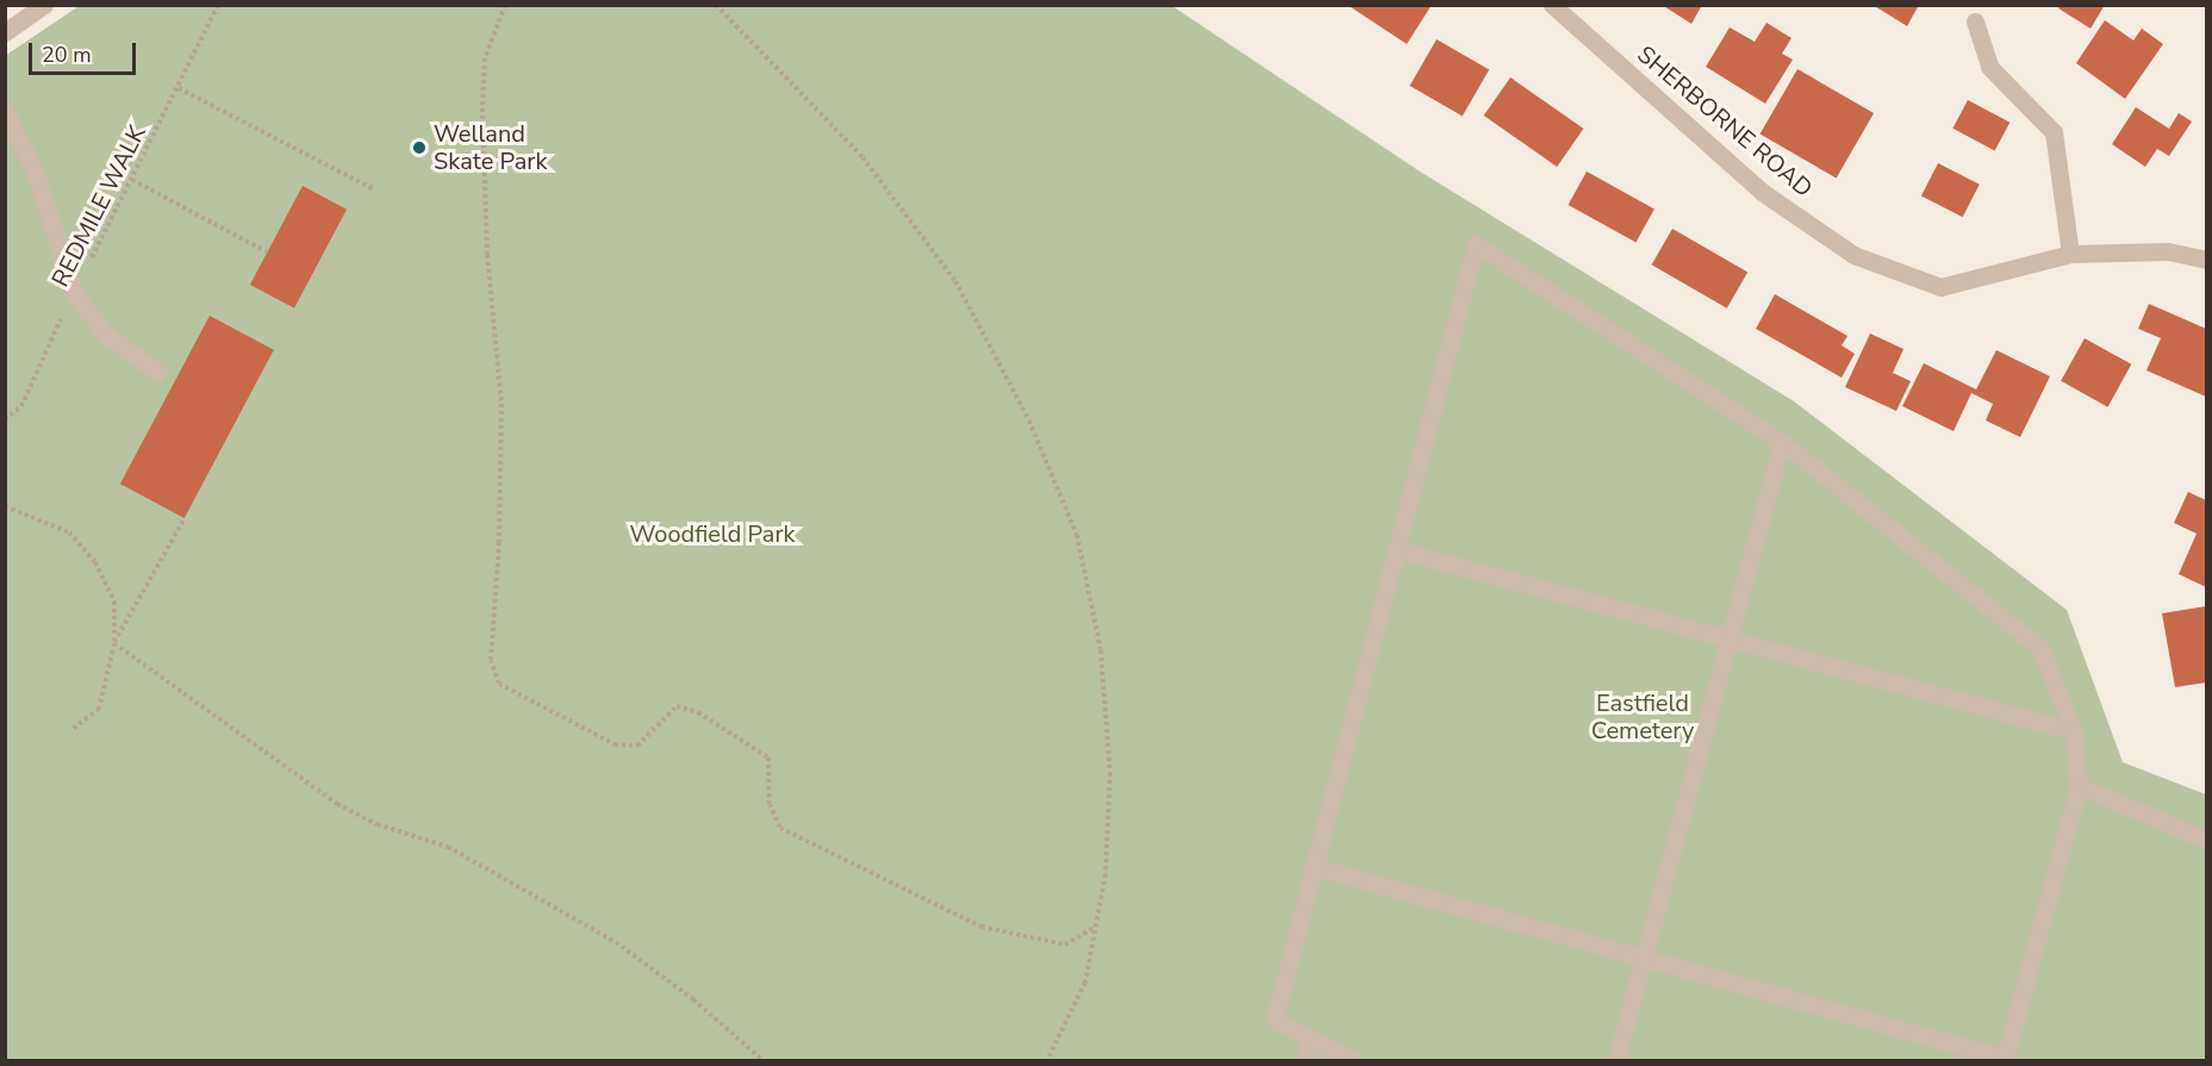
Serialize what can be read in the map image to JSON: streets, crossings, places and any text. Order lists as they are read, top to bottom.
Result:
{
  "streets": {
    "street": ["SHERBORNE ROAD"],
    "path": ["REDMILE WALK"]
  },
  "parks": ["Woodfield Park", "Eastfield Cemetery"],
  "places": ["Welland Skate Park"],
  "scale_bar": "20 m"
}
